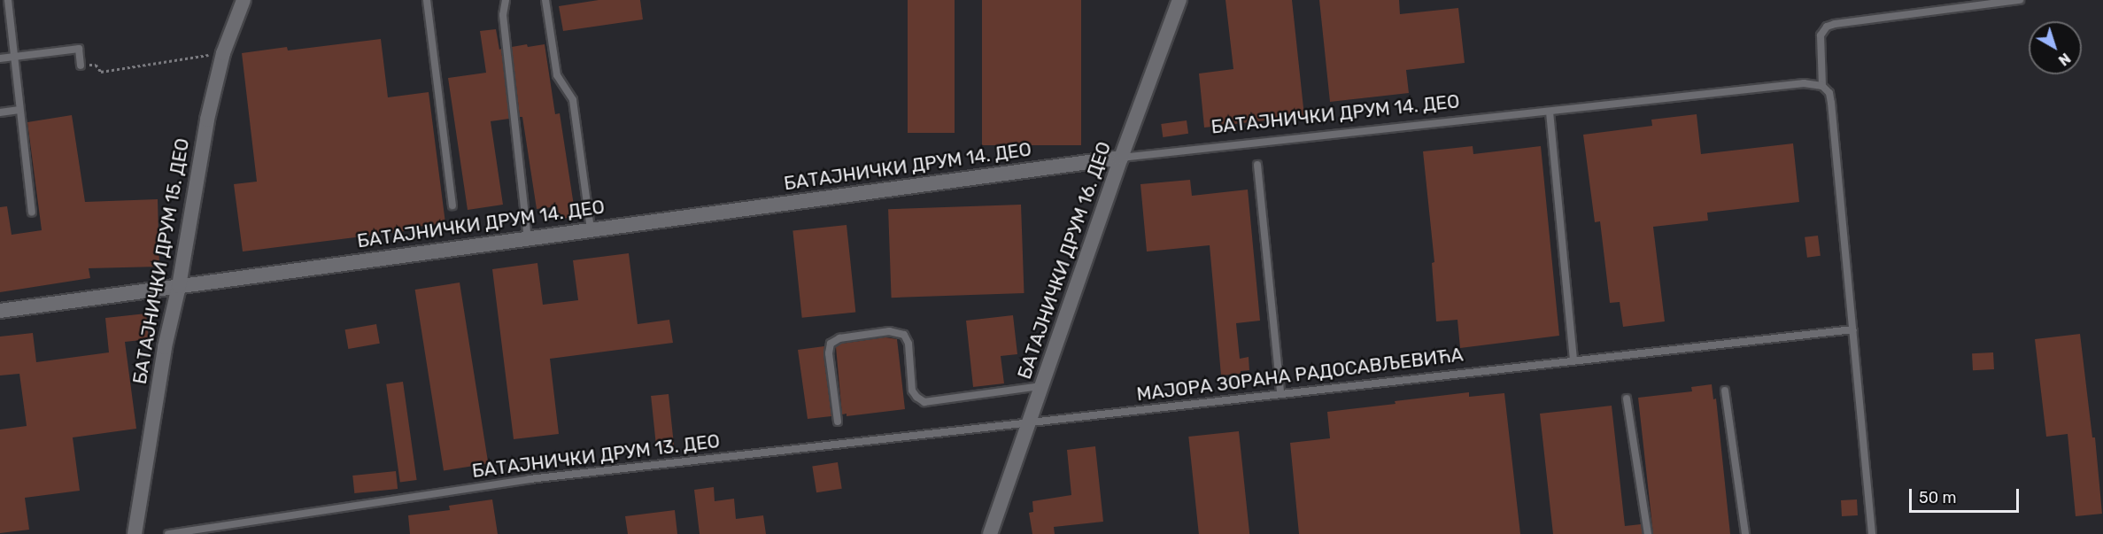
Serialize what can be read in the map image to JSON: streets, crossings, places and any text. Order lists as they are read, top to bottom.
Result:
{
  "streets": {
    "street": ["БАТАЈНИЧКИ ДРУМ 14. ДЕО", "БАТАЈНИЧКИ ДРУМ 16. ДЕО", "БАТАЈНИЧКИ ДРУМ 15. ДЕО"],
    "lane": ["МАЈОРА ЗОРАНА РАДОСАВЉЕВИЋА", "БАТАЈНИЧКИ ДРУМ 13. ДЕО"]
  },
  "crossings": [
    ["БАТАЈНИЧКИ ДРУМ 14. ДЕО", "БАТАЈНИЧКИ ДРУМ 16. ДЕО"],
    ["БАТАЈНИЧКИ ДРУМ 14. ДЕО", "БАТАЈНИЧКИ ДРУМ 15. ДЕО"],
    ["БАТАЈНИЧКИ ДРУМ 16. ДЕО", "МАЈОРА ЗОРАНА РАДОСАВЉЕВИЋА"],
    ["БАТАЈНИЧКИ ДРУМ 16. ДЕО", "БАТАЈНИЧКИ ДРУМ 13. ДЕО"],
    ["МАЈОРА ЗОРАНА РАДОСАВЉЕВИЋА", "БАТАЈНИЧКИ ДРУМ 13. ДЕО"]
  ],
  "scale_bar": "50 m",
  "north": "bottom right"
}
